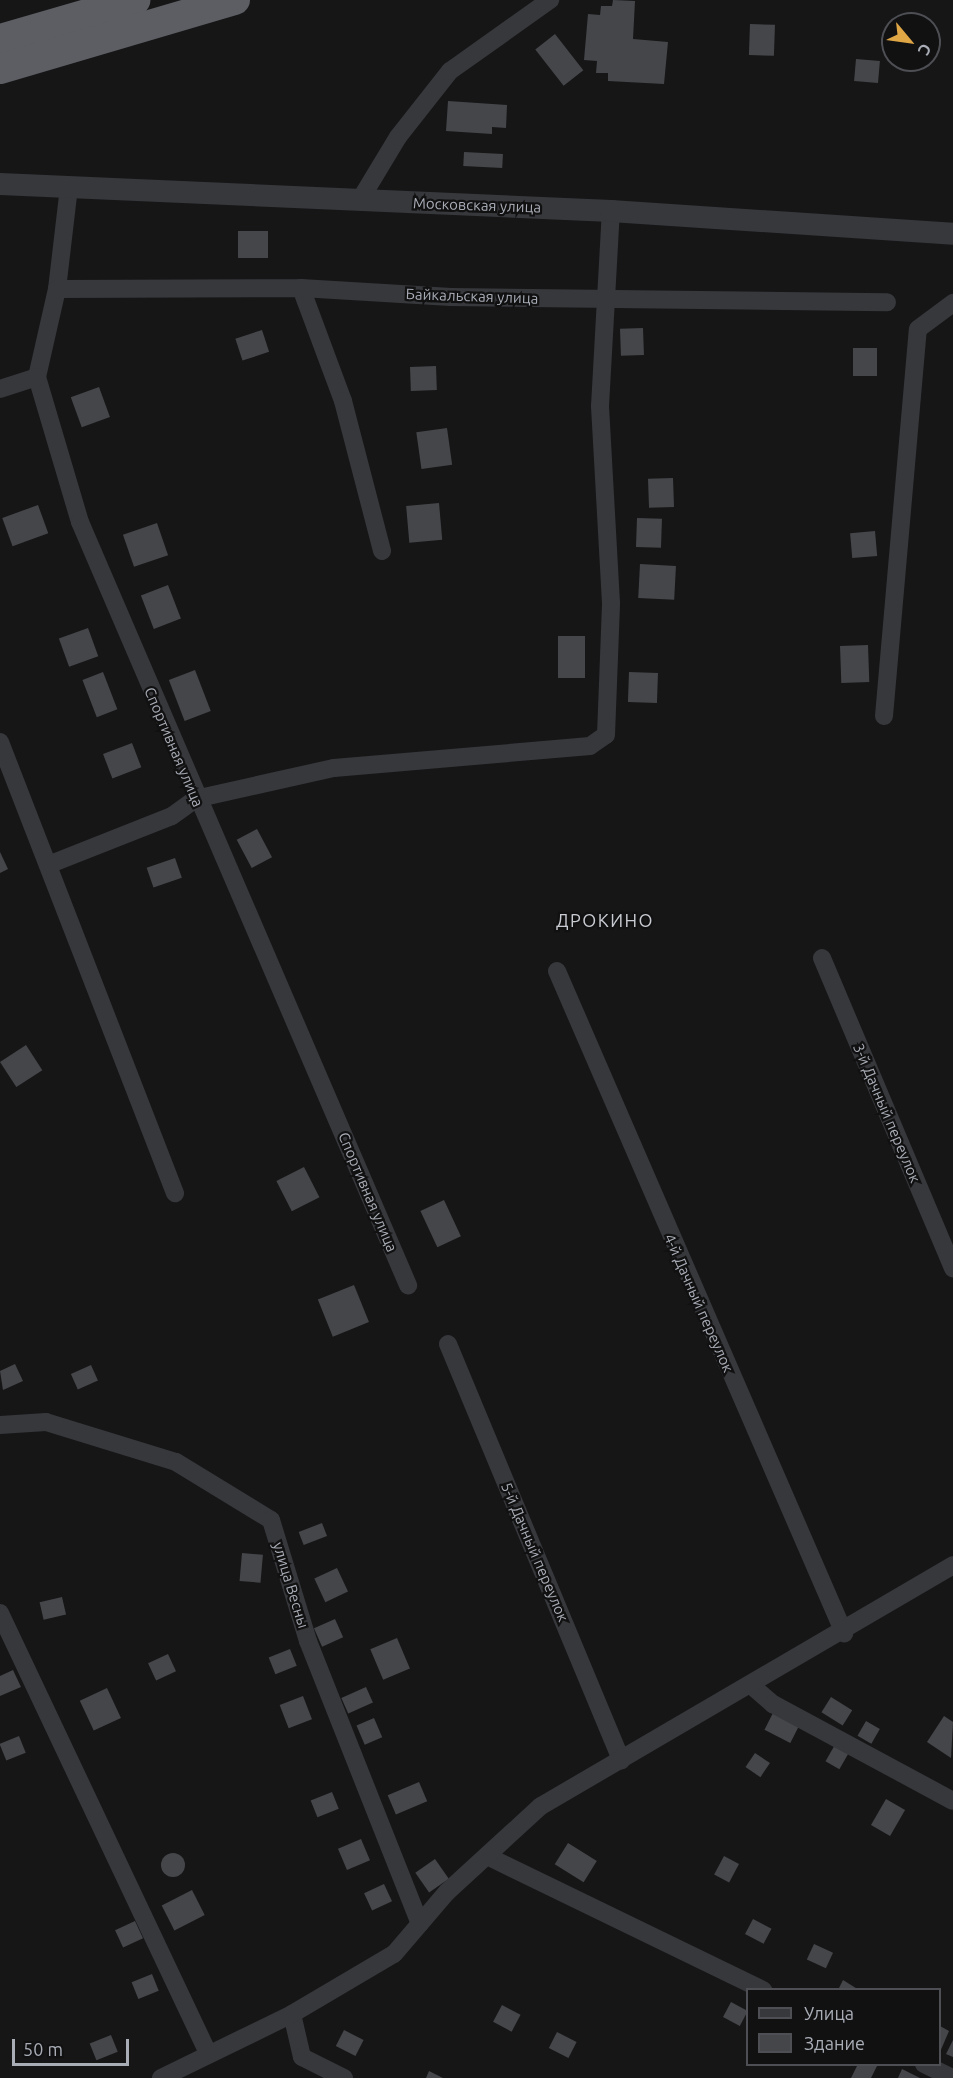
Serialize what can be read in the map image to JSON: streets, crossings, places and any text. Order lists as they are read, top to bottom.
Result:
{
  "streets": {
    "street": [
      "Московская улица",
      "Байкальская улица",
      "Спортивная улица",
      "3-й Дачный переулок",
      "4-й Дачный переулок",
      "5-й Дачный переулок",
      "улица Весны"
    ]
  },
  "crossings": [
    ["Московская улица", "Спортивная улица"],
    ["Байкальская улица", "Спортивная улица"]
  ],
  "districts": ["ДРОКИНО"],
  "legend": ["Улица", "Здание"],
  "scale_bar": "50 m",
  "north": "bottom right"
}
